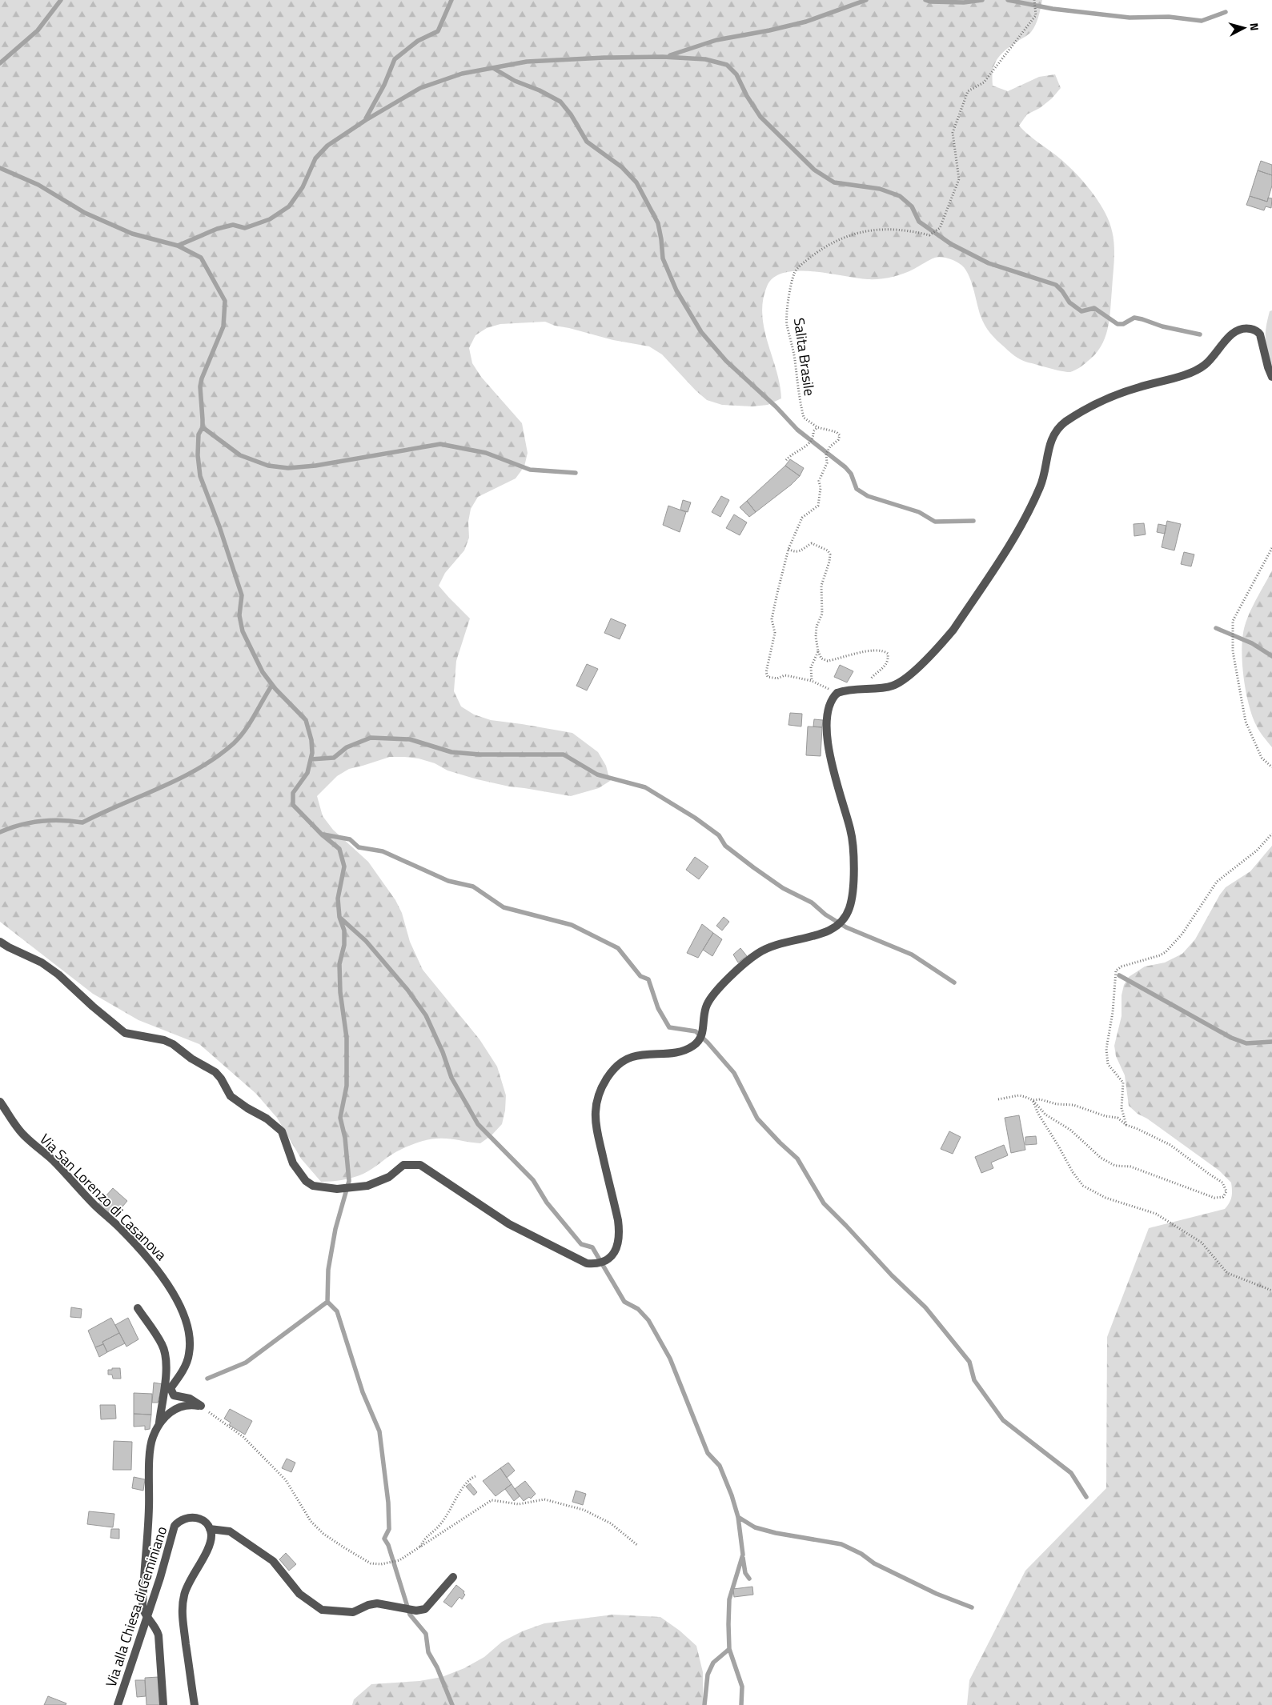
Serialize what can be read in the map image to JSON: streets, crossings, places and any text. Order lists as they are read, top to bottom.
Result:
{
  "streets": {
    "street": ["Via San Lorenzo di Casanova", "Via alla Chiesa di Geminiano"],
    "path": ["Salita Brasile"]
  },
  "north": "right"
}
